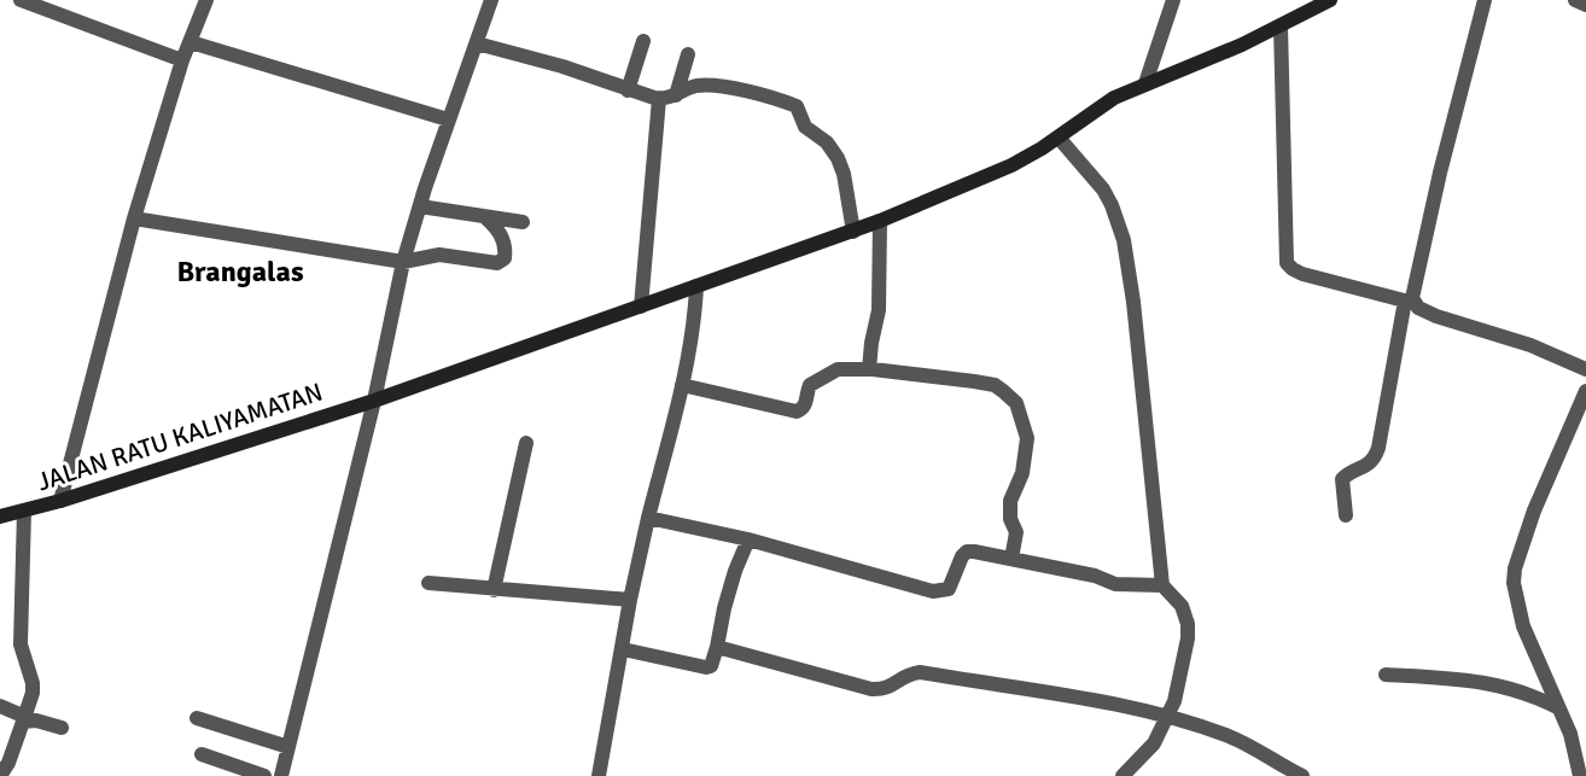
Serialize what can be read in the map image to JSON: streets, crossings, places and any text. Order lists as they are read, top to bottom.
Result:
{
  "streets": {
    "main road": ["JALAN RATU KALIYAMATAN"]
  },
  "districts": ["Brangalas"]
}
